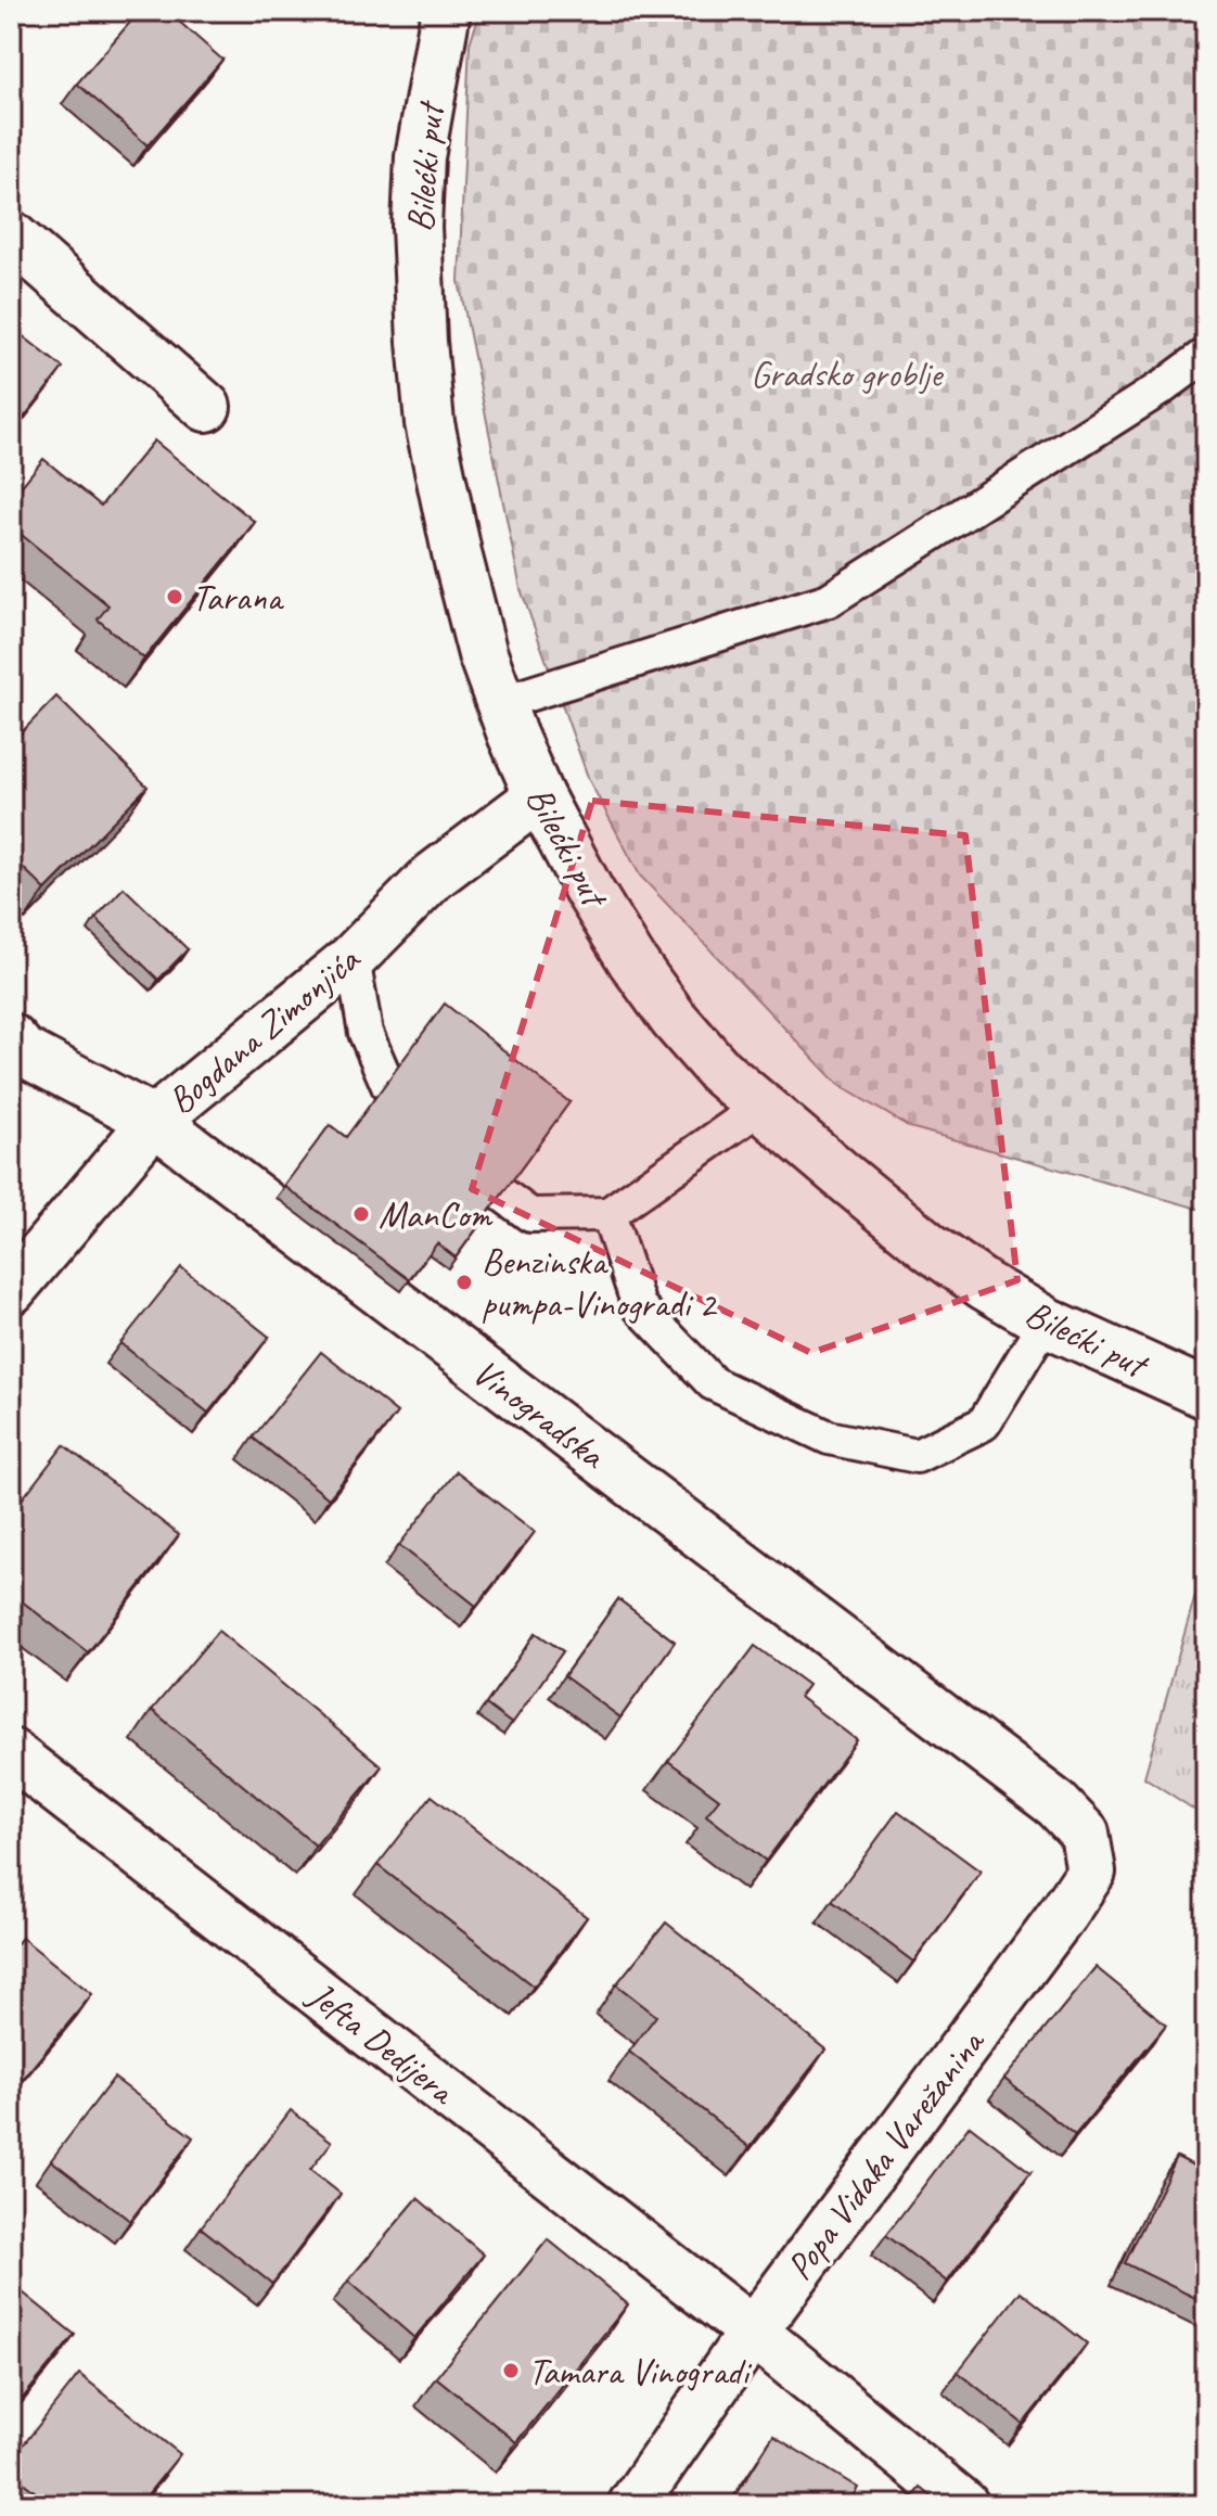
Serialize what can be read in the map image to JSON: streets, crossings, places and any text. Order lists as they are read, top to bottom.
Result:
{
  "streets": {
    "street": [
      "Bilećki put",
      "Bogdana Zimonjića",
      "Vinogradska",
      "Jefta Dedijera",
      "Popa Vidaka Varežanina"
    ]
  },
  "crossings": [
    ["Bilećki put", "Bogdana Zimonjića"],
    ["Bogdana Zimonjića", "Vinogradska"],
    ["Vinogradska", "Popa Vidaka Varežanina"],
    ["Jefta Dedijera", "Popa Vidaka Varežanina"]
  ],
  "parks": ["Gradsko groblje"],
  "places": [
    "Tarana",
    "ManCom",
    "Benzinska pumpa-Vinogradi 2",
    "Tamara Vinogradi"
  ]
}
